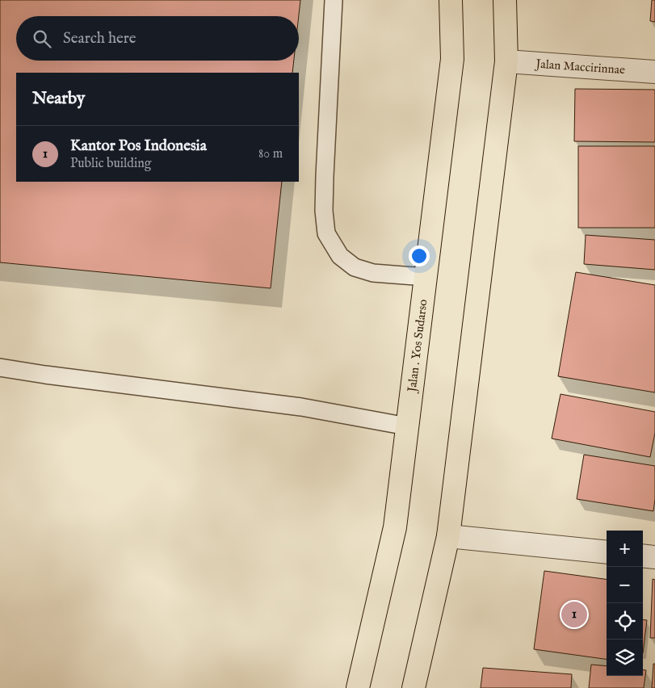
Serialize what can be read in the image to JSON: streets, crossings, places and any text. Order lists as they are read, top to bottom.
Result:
{
  "streets": {
    "highway": ["Jalan . Yos Sudarso"],
    "street": ["Jalan Maccirinnae"]
  },
  "page": {
    "search": "Search here",
    "heading": "Nearby",
    "list": [
      {
        "mark": "1",
        "name": "Kantor Pos Indonesia",
        "note": "Public building",
        "value": "80 m"
      }
    ],
    "map_buttons": ["+", "−"],
    "pins": "1"
  }
}
